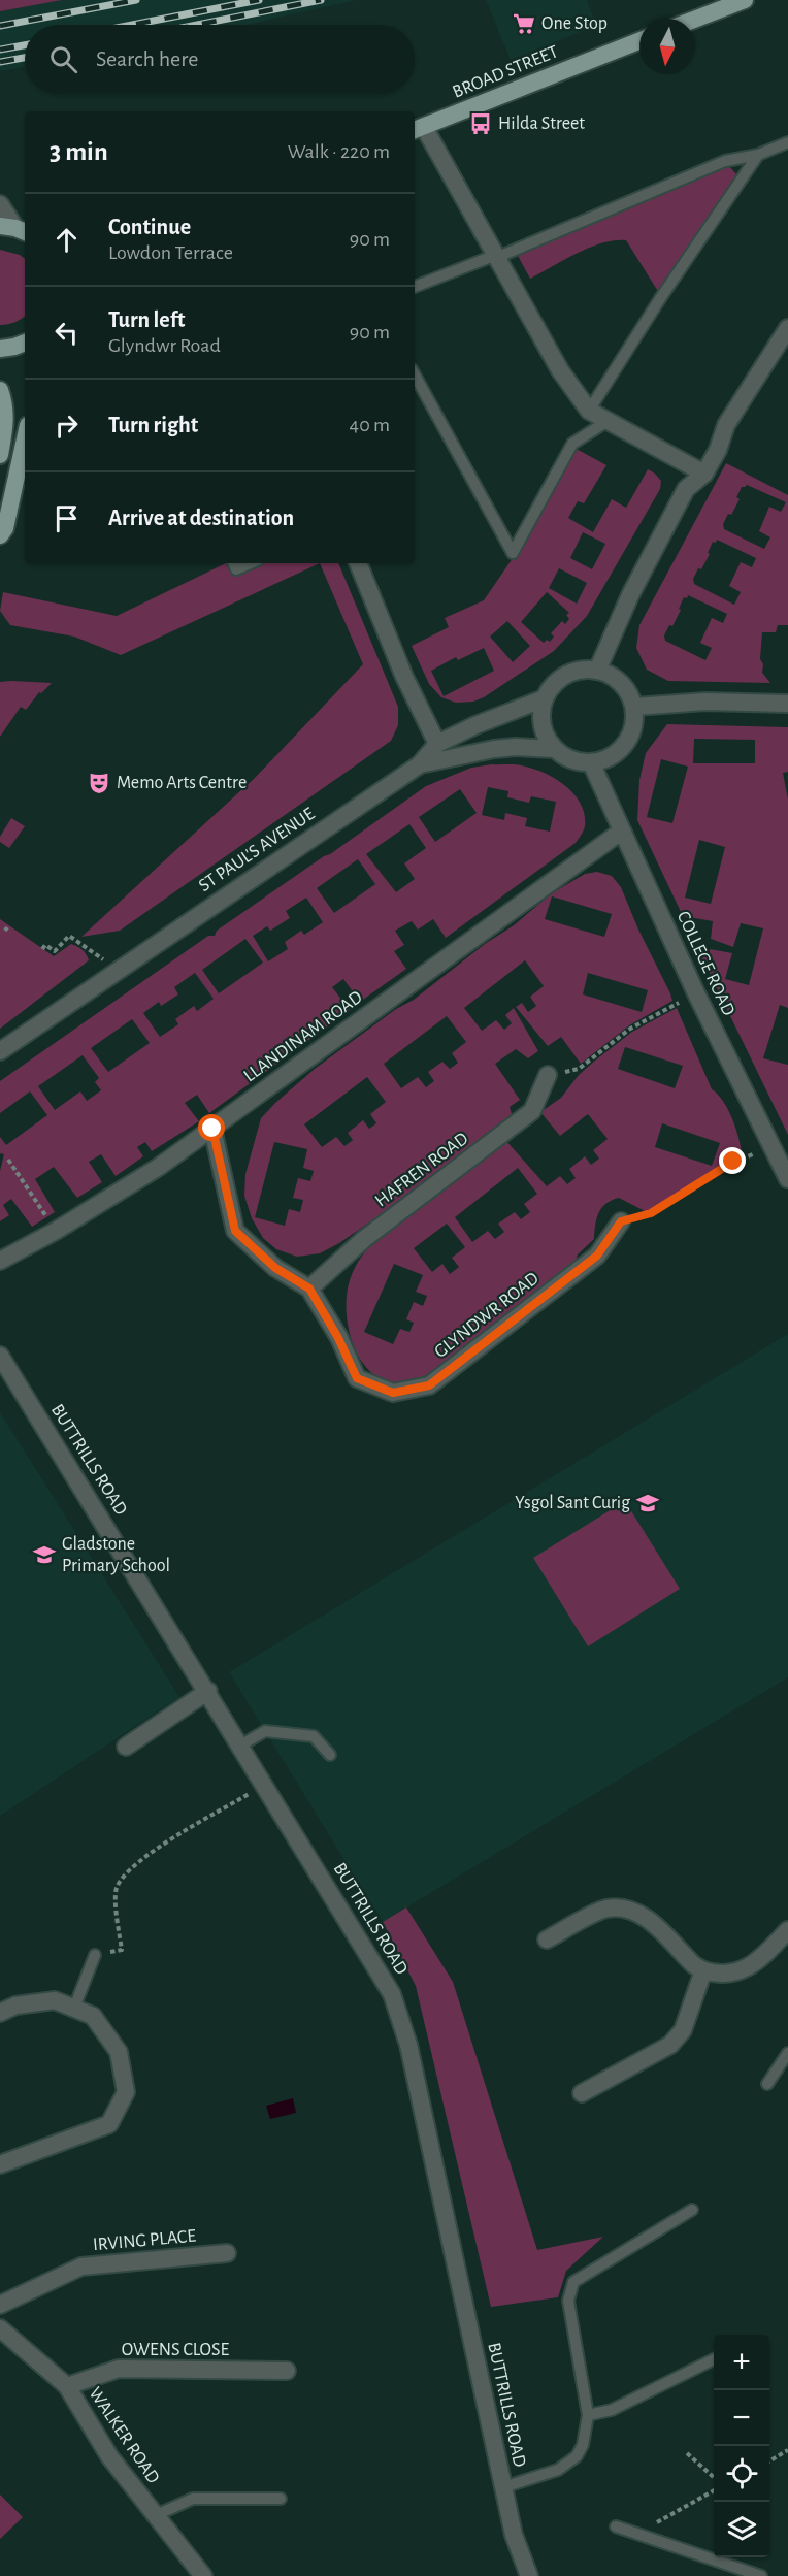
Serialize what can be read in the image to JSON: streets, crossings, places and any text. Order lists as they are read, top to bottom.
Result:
{
  "streets": {
    "main road": ["BROAD STREET"],
    "street": [
      "ST PAUL'S AVENUE",
      "COLLEGE ROAD",
      "LLANDINAM ROAD",
      "HAFREN ROAD",
      "GLYNDWR ROAD",
      "BUTTRILLS ROAD",
      "IRVING PLACE",
      "OWENS CLOSE",
      "WALKER ROAD"
    ]
  },
  "crossings": [
    ["ST PAUL'S AVENUE", "COLLEGE ROAD"],
    ["COLLEGE ROAD", "LLANDINAM ROAD"],
    ["HAFREN ROAD", "GLYNDWR ROAD"],
    ["OWENS CLOSE", "WALKER ROAD"]
  ],
  "places": {
    "supermarket": ["One Stop"],
    "bus stop": ["Hilda Street"],
    "theatre": ["Memo Arts Centre"],
    "school or university": ["Ysgol Sant Curig", "Gladstone Primary School"]
  },
  "north": "bottom",
  "page": {
    "search": "Search here",
    "heading": ["3 min", "Walk · 220 m"],
    "list": [
      ["Continue", "Lowdon Terrace", "90 m"],
      ["Turn left", "Glyndwr Road", "90 m"],
      ["Turn right", "40 m"],
      "Arrive at destination"
    ],
    "map_buttons": ["+", "−"]
  }
}
